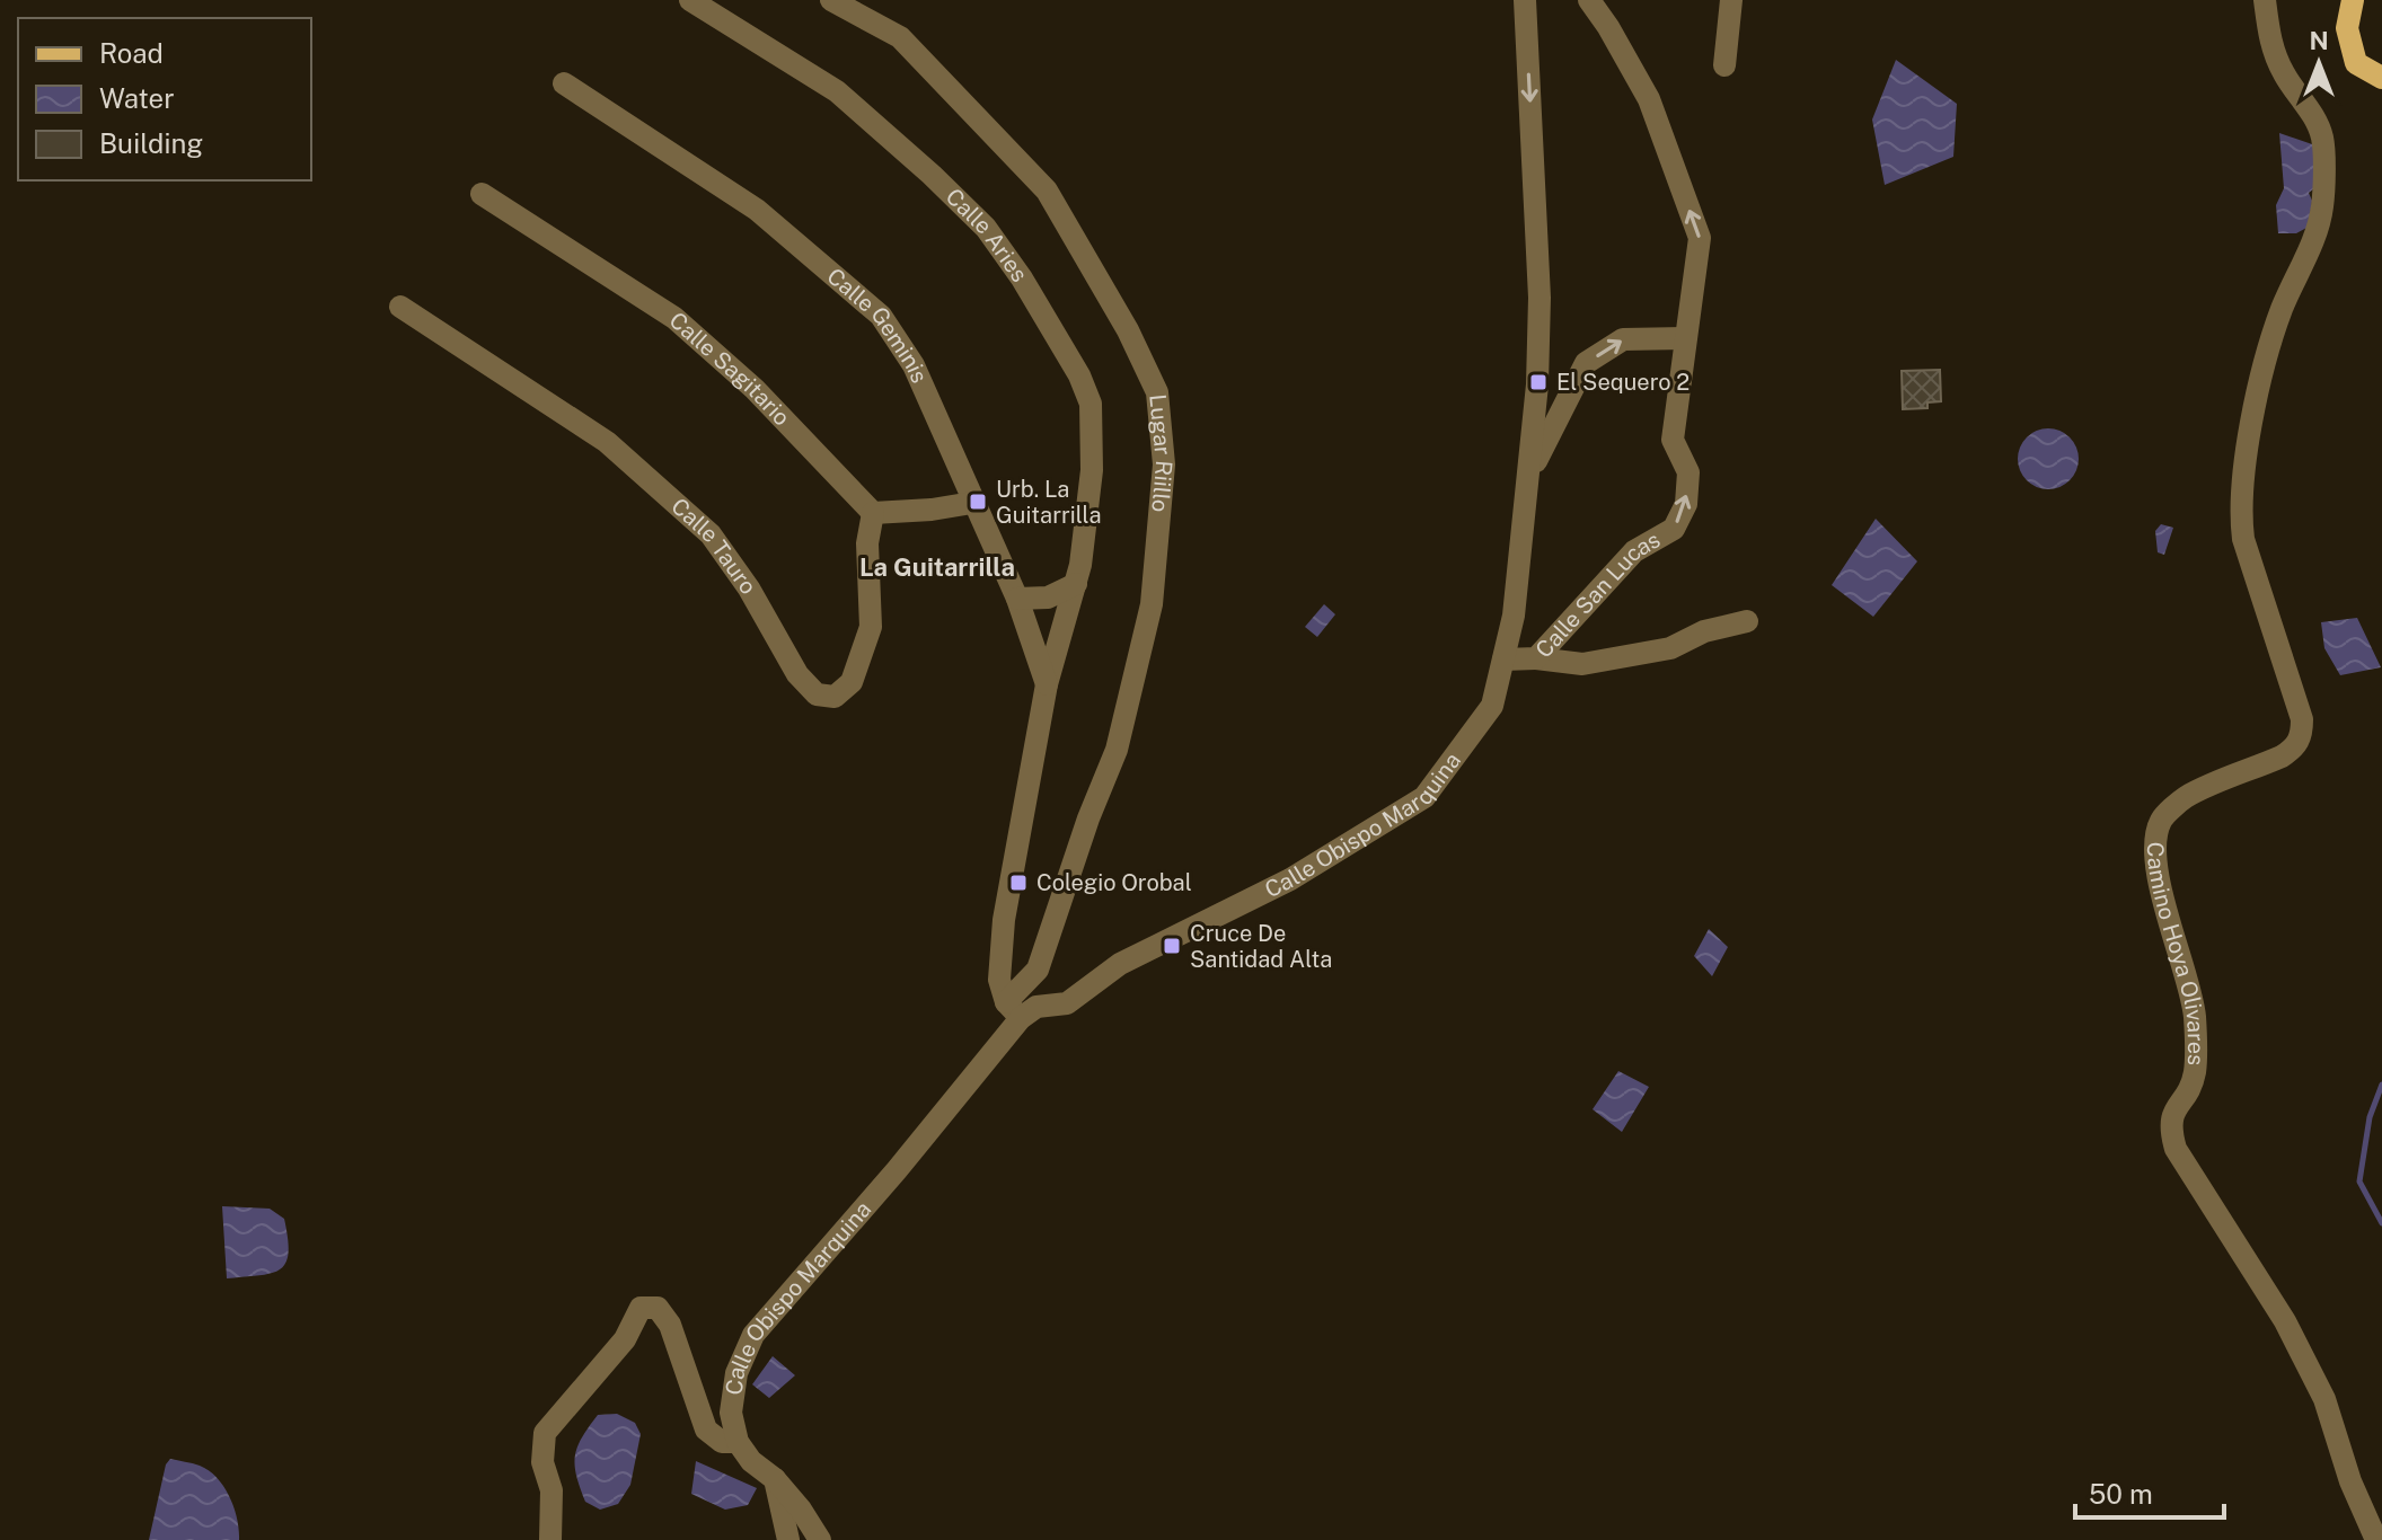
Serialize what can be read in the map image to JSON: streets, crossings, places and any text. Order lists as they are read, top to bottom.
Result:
{
  "streets": {
    "street": [
      "Calle Aries",
      "Calle Geminis",
      "Calle Sagitario",
      "Lugar Riillo",
      "Calle Tauro",
      "Calle San Lucas",
      "Calle Obispo Marquina",
      "Camino Hoya Olivares"
    ]
  },
  "crossings": [
    ["Calle Aries", "Calle Geminis"],
    ["Calle Aries", "Lugar Riillo"],
    ["Calle Aries", "Calle Obispo Marquina"],
    ["Calle Sagitario", "Calle Tauro"],
    ["Lugar Riillo", "Calle Obispo Marquina"],
    ["Calle San Lucas", "Calle Obispo Marquina"]
  ],
  "one_way": ["Calle San Lucas"],
  "districts": ["La Guitarrilla"],
  "places": {
    "transit": [
      "El Sequero 2",
      "Urb. La Guitarrilla",
      "Colegio Orobal",
      "Cruce De Santidad Alta"
    ]
  },
  "legend": ["Road", "Water", "Building"],
  "scale_bar": "50 m",
  "north": "top"
}
